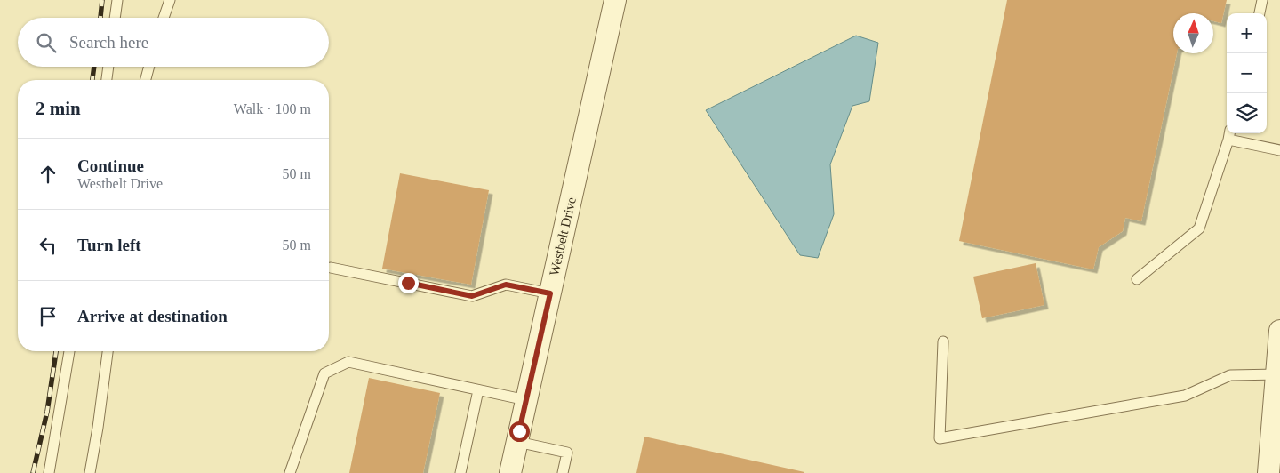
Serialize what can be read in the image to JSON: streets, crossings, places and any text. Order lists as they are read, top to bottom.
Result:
{
  "streets": {
    "street": ["Westbelt Drive"]
  },
  "north": "top",
  "page": {
    "map_buttons": ["+", "−"],
    "search": "Search here",
    "heading": ["2 min", "Walk · 100 m"],
    "list": [
      ["Continue", "Westbelt Drive", "50 m"],
      ["Turn left", "50 m"],
      "Arrive at destination"
    ]
  }
}
